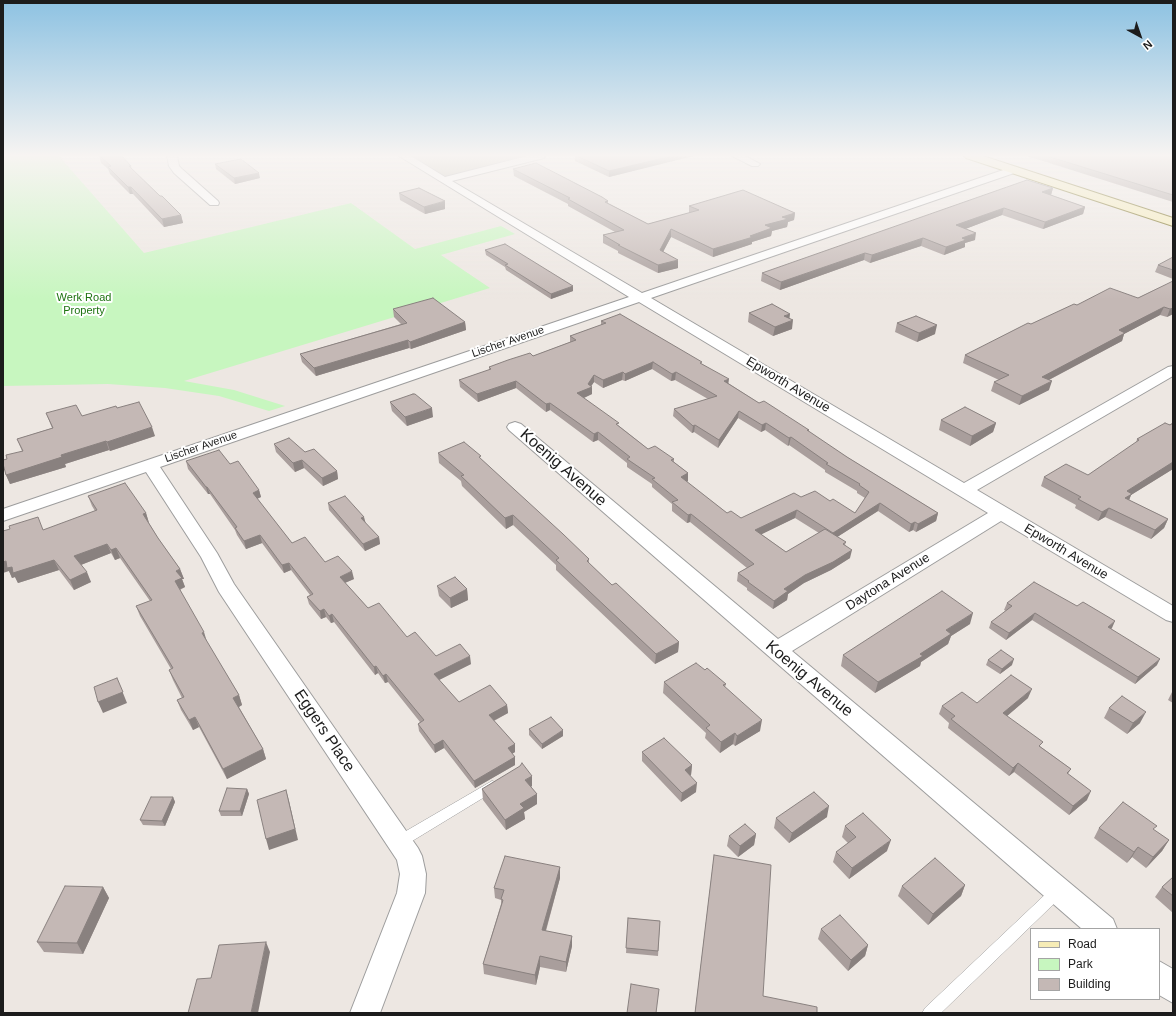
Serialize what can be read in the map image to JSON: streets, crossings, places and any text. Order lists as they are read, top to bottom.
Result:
{
  "streets": {
    "street": [
      "Lischer Avenue",
      "Epworth Avenue",
      "Koenig Avenue",
      "Daytona Avenue",
      "Eggers Place"
    ]
  },
  "crossings": [
    ["Lischer Avenue", "Epworth Avenue"],
    ["Lischer Avenue", "Eggers Place"],
    ["Epworth Avenue", "Daytona Avenue"],
    ["Koenig Avenue", "Daytona Avenue"]
  ],
  "parks": ["Werk Road Property"],
  "legend": ["Road", "Park", "Building"],
  "north": "bottom right"
}
